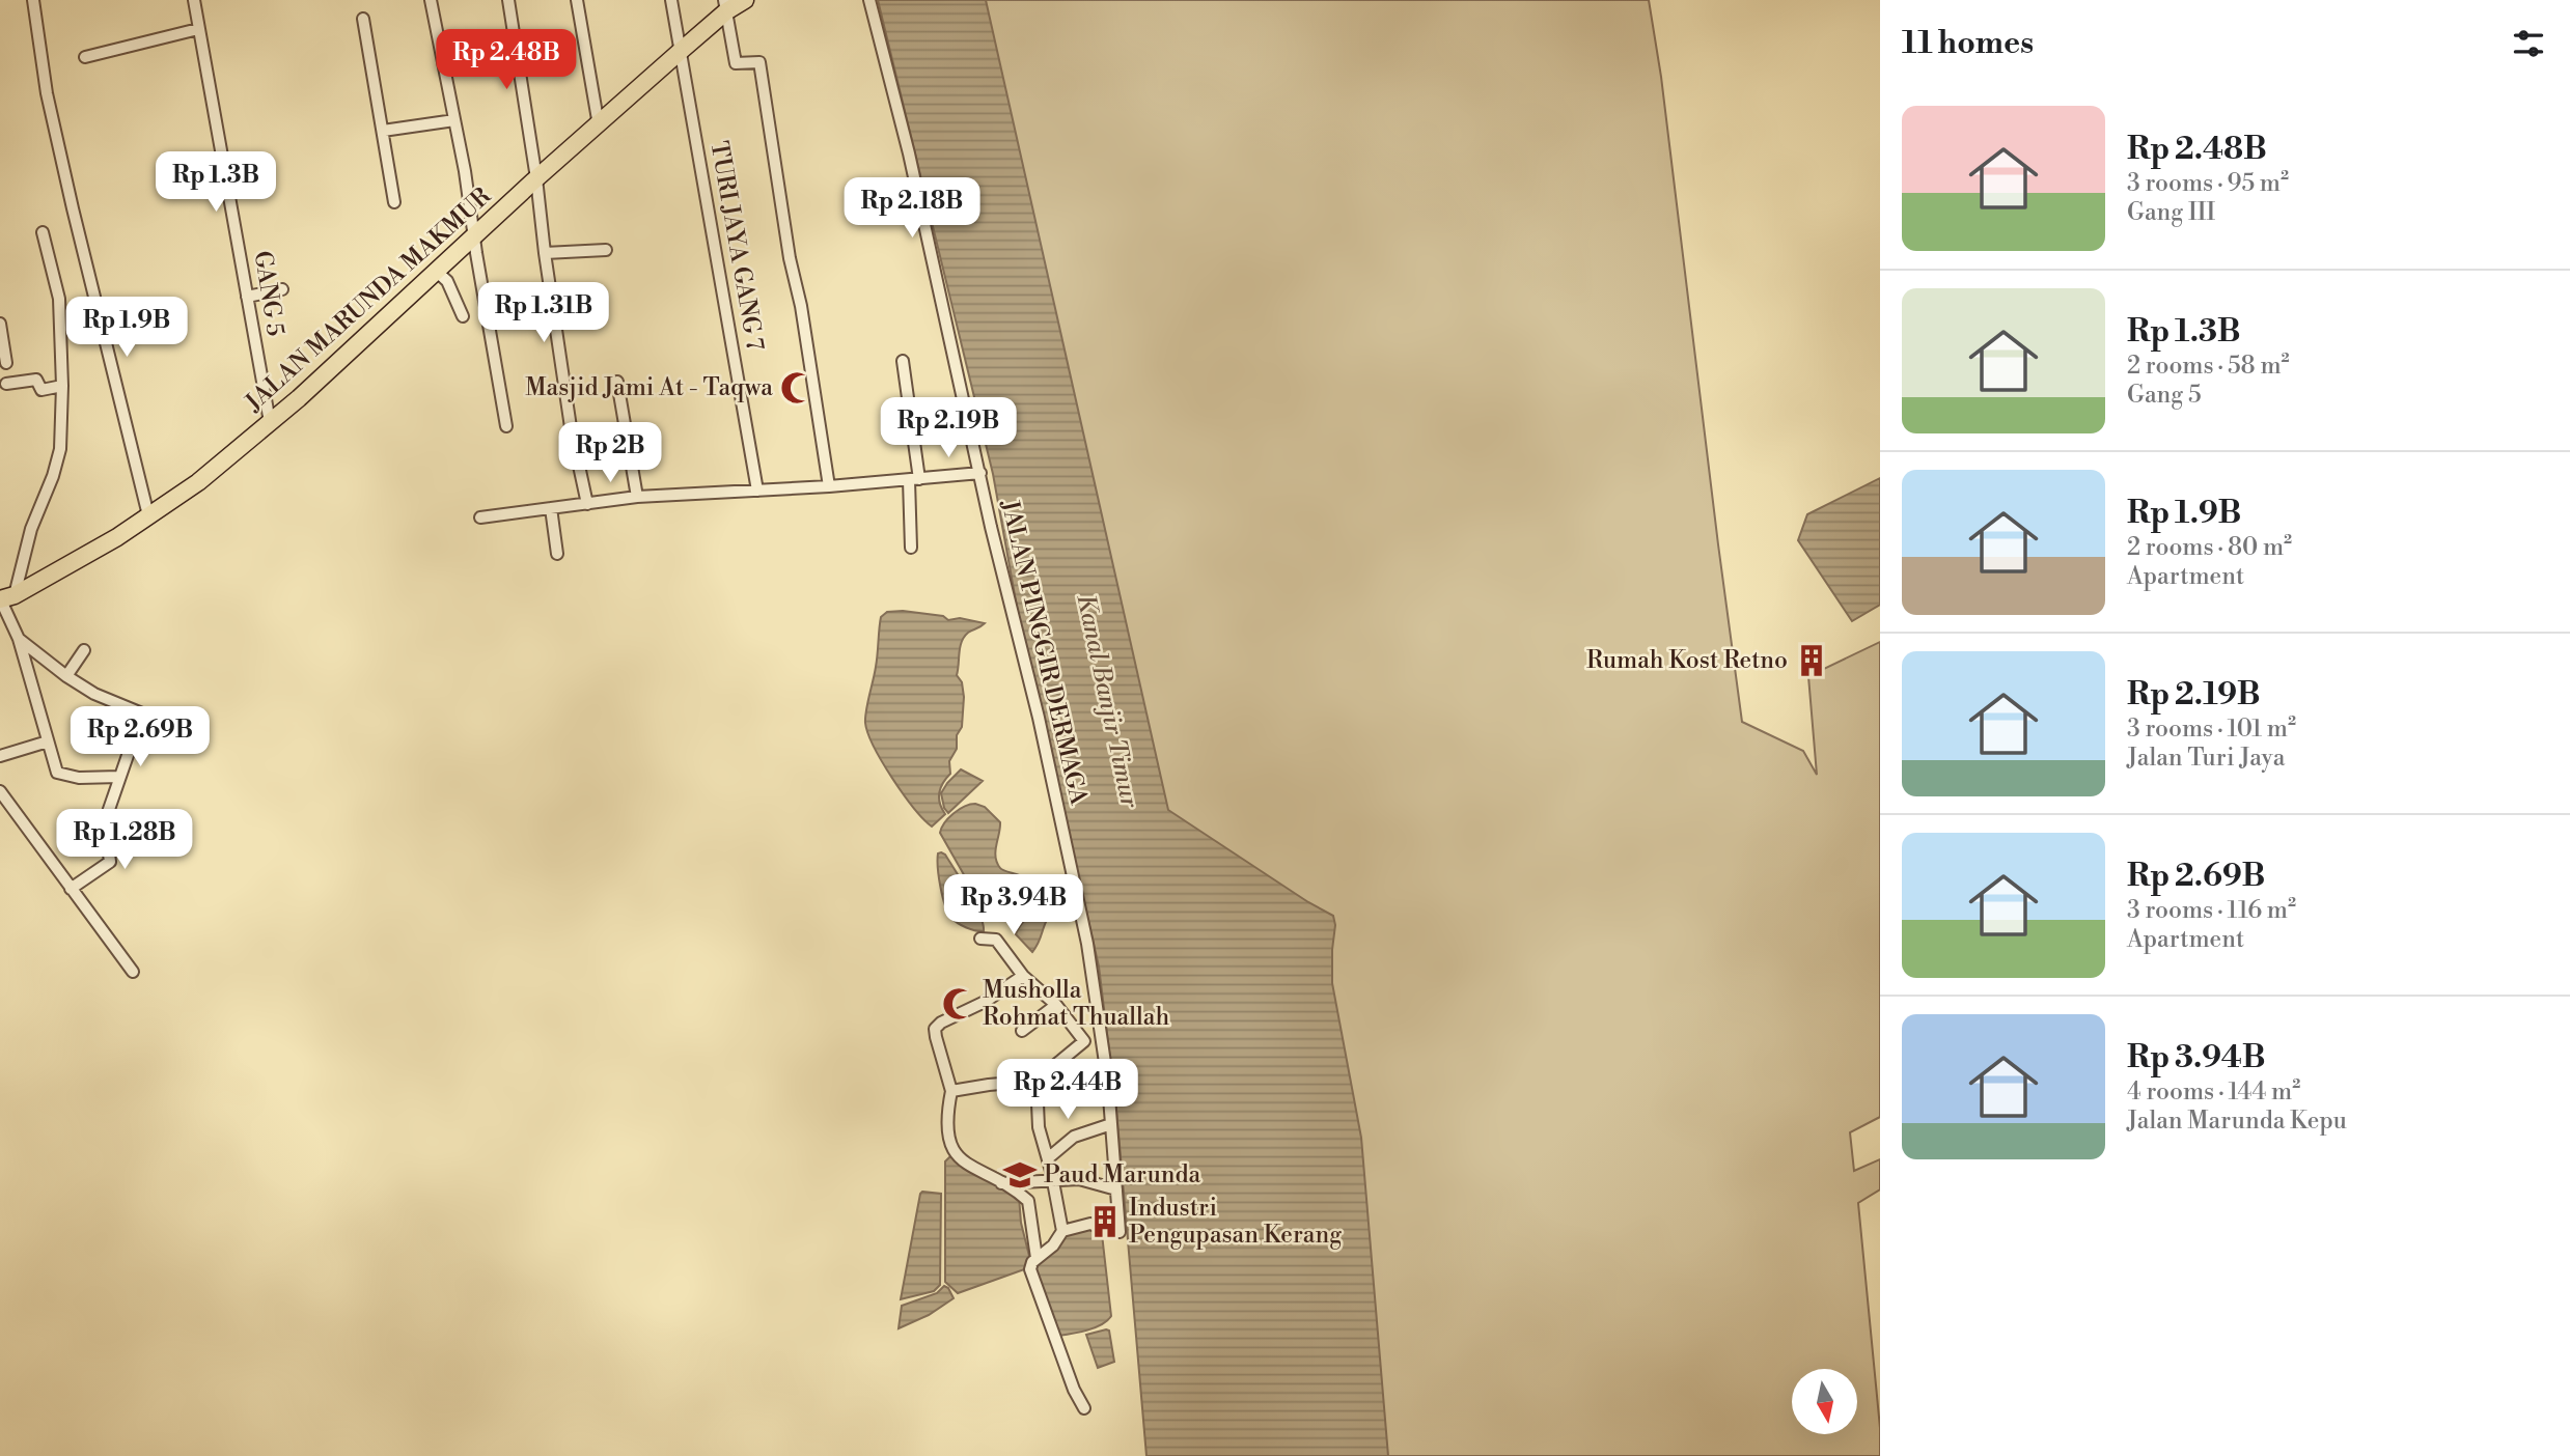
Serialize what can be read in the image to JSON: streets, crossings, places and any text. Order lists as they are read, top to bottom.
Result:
{
  "streets": {
    "main road": ["JALAN MARUNDA MAKMUR"],
    "street": ["TURI JAYA GANG 7", "GANG 5", "JALAN PINGGIR DERMAGA"]
  },
  "crossings": [
    ["TURI JAYA GANG 7", "JALAN MARUNDA MAKMUR"],
    ["GANG 5", "JALAN MARUNDA MAKMUR"]
  ],
  "water": ["Kanal Banjir Timur"],
  "places": {
    "mosque": ["Masjid Jami At - Taqwa", "Musholla Rohmat Thuallah"],
    "building": ["Rumah Kost Retno", "Industri Pengupasan Kerang"],
    "school or university": ["Paud Marunda"]
  },
  "north": "bottom",
  "page": {
    "heading": "11 homes",
    "price": [
      "Rp 2.48B",
      "Rp 1.3B",
      "Rp 2.18B",
      "Rp 1.31B",
      "Rp 1.9B",
      "Rp 2.19B",
      "Rp 2B",
      "Rp 2.69B",
      "Rp 1.28B",
      "Rp 3.94B",
      "Rp 2.44B"
    ],
    "list": [
      {
        "name": "Rp 2.48B",
        "note": "3 rooms · 95 m² · Gang III"
      },
      {
        "name": "Rp 1.3B",
        "note": "2 rooms · 58 m² · Gang 5"
      },
      {
        "name": "Rp 1.9B",
        "note": "2 rooms · 80 m² · Apartment"
      },
      {
        "name": "Rp 2.19B",
        "note": "3 rooms · 101 m² · Jalan Turi Jaya"
      },
      {
        "name": "Rp 2.69B",
        "note": "3 rooms · 116 m² · Apartment"
      },
      {
        "name": "Rp 3.94B",
        "note": "4 rooms · 144 m² · Jalan Marunda Kepu"
      }
    ]
  }
}
